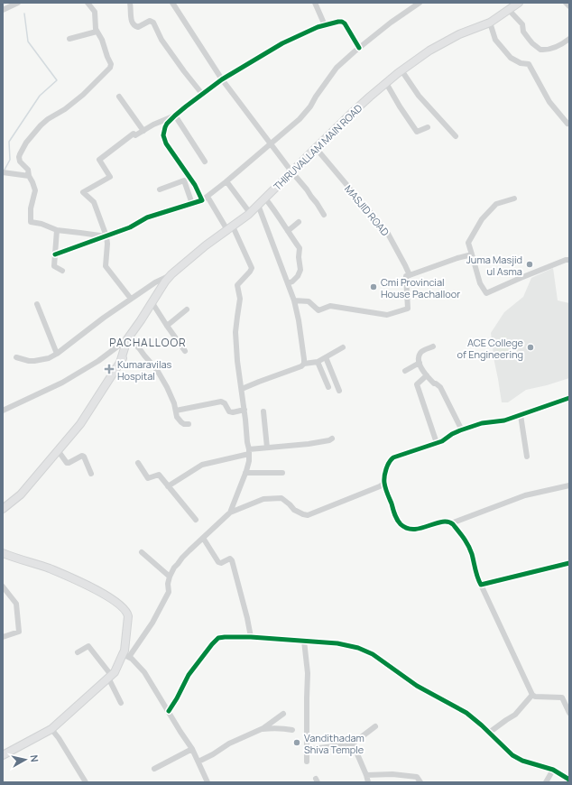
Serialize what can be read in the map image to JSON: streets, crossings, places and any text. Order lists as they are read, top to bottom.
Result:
{
  "streets": {
    "main road": ["THIRUVALLAM MAIN ROAD"],
    "street": ["MASJID ROAD"]
  },
  "crossings": [
    ["THIRUVALLAM MAIN ROAD", "MASJID ROAD"]
  ],
  "districts": ["PACHALLOOR"],
  "places": {
    "other": [
      "Juma Masjid ul Asma",
      "Cmi Provincial House Pachalloor",
      "ACE College of Engineering",
      "Vandithadam Shiva Temple"
    ],
    "health": ["Kumaravilas Hospital"]
  },
  "north": "right"
}
